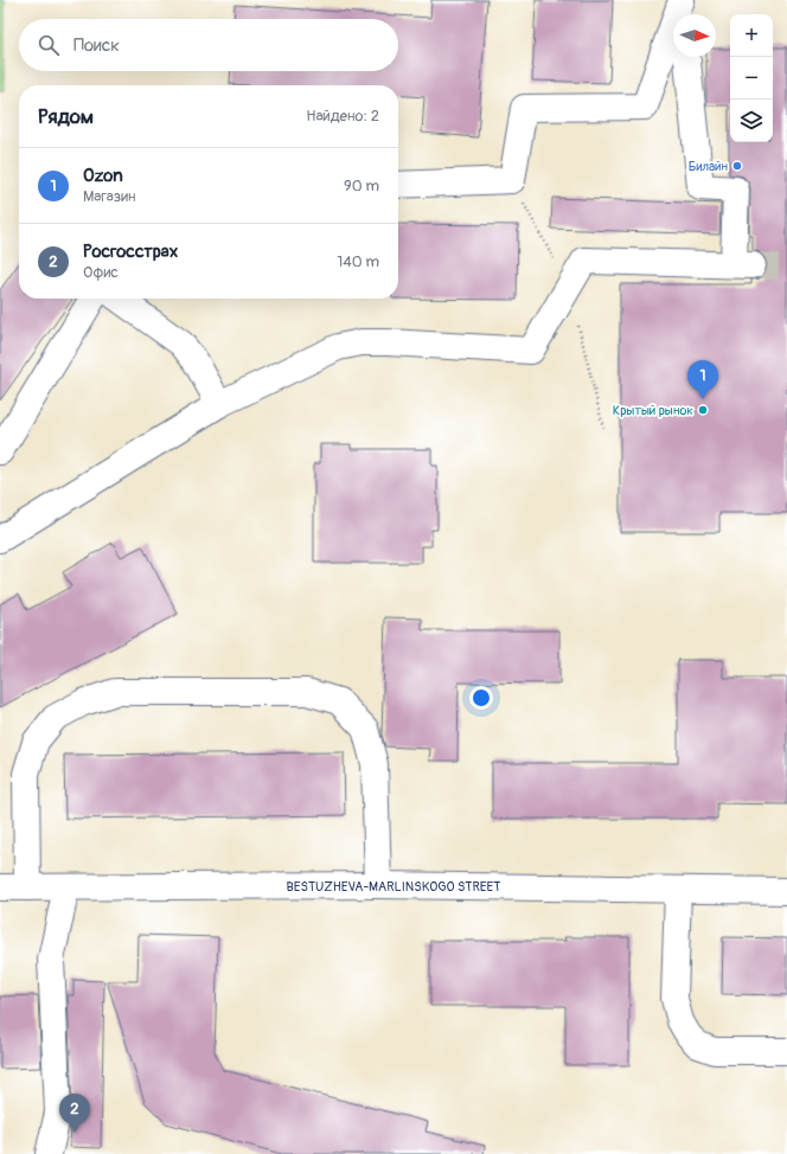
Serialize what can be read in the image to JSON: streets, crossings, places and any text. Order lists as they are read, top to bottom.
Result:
{
  "streets": {
    "street": ["BESTUZHEVA-MARLINSKOGO STREET"]
  },
  "places": ["Билайн", "Крытый рынок"],
  "north": "right",
  "page": {
    "map_buttons": ["+", "−"],
    "search": "Поиск",
    "heading": ["Рядом", "Найдено: 2"],
    "list": [
      {
        "mark": "1",
        "name": "Ozon",
        "note": "Магазин",
        "value": "90 m"
      },
      {
        "mark": "2",
        "name": "Росгосстрах",
        "note": "Офис",
        "value": "140 m"
      }
    ],
    "pins": ["1", "2"]
  }
}
